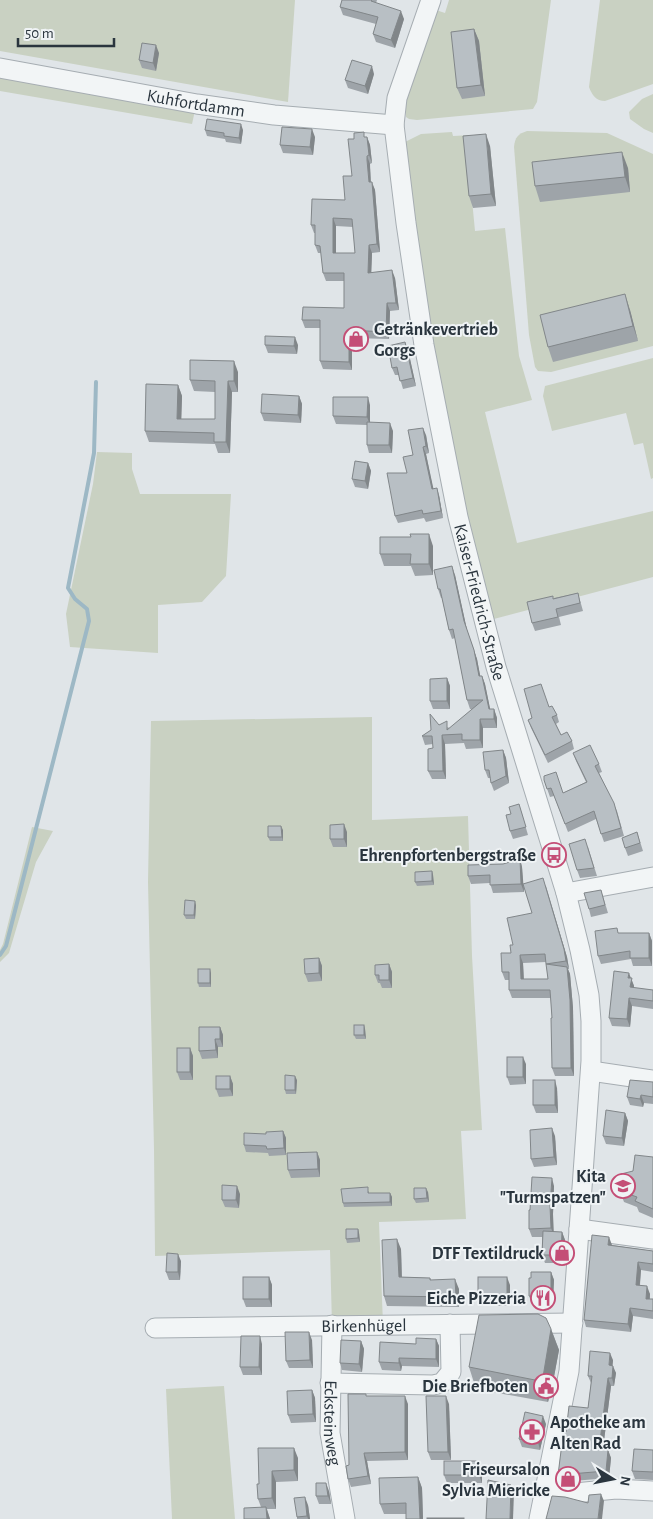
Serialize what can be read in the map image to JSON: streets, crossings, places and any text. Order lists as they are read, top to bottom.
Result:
{
  "streets": {
    "street": [
      "Kuhfortdamm",
      "Kaiser-Friedrich-Straße",
      "Birkenhügel",
      "Ecksteinweg"
    ]
  },
  "crossings": [
    ["Kuhfortdamm", "Kaiser-Friedrich-Straße"],
    ["Kaiser-Friedrich-Straße", "Birkenhügel"],
    ["Birkenhügel", "Ecksteinweg"]
  ],
  "places": {
    "shop": ["Getränkevertrieb Gorgs", "DTF Textildruck", "Friseursalon Sylvia Miericke"],
    "bus stop": ["Ehrenpfortenbergstraße"],
    "school or university": ["Kita \"Turmspatzen\""],
    "restaurant": ["Eiche Pizzeria"],
    "public building": ["Die Briefboten"],
    "pharmacy": ["Apotheke am Alten Rad"]
  },
  "scale_bar": "50 m",
  "north": "right"
}
